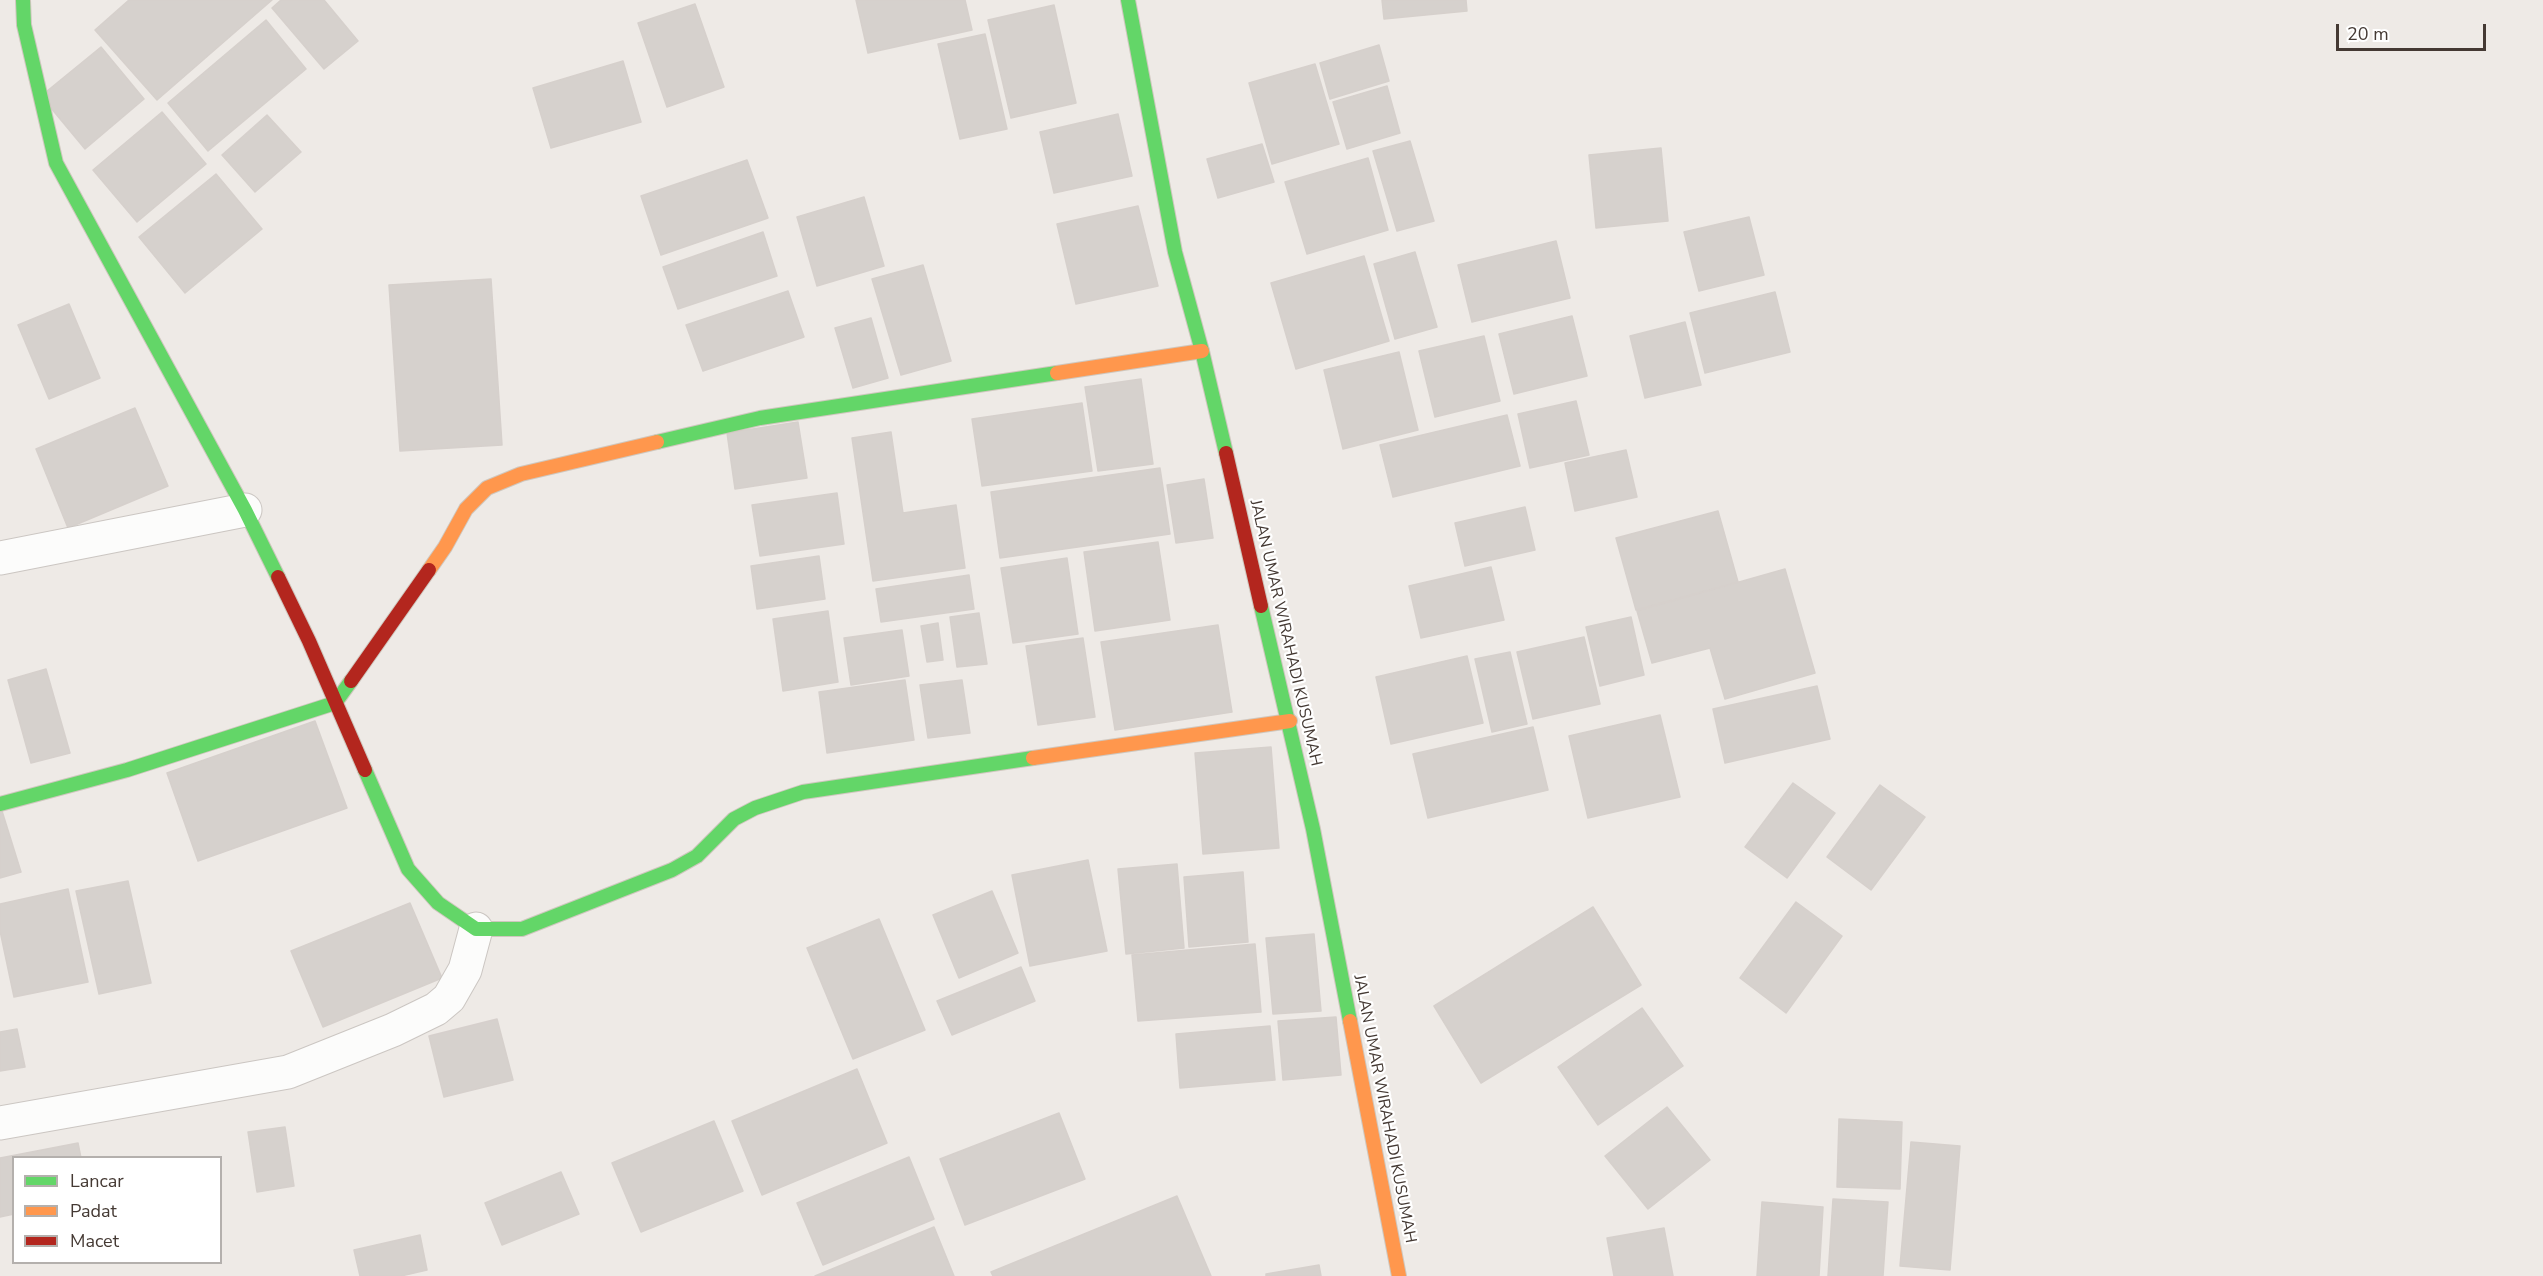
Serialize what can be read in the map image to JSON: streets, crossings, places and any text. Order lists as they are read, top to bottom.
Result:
{
  "streets": {
    "street": ["JALAN UMAR WIRAHADI KUSUMAH"]
  },
  "legend": ["Lancar", "Padat", "Macet"],
  "scale_bar": "20 m"
}
